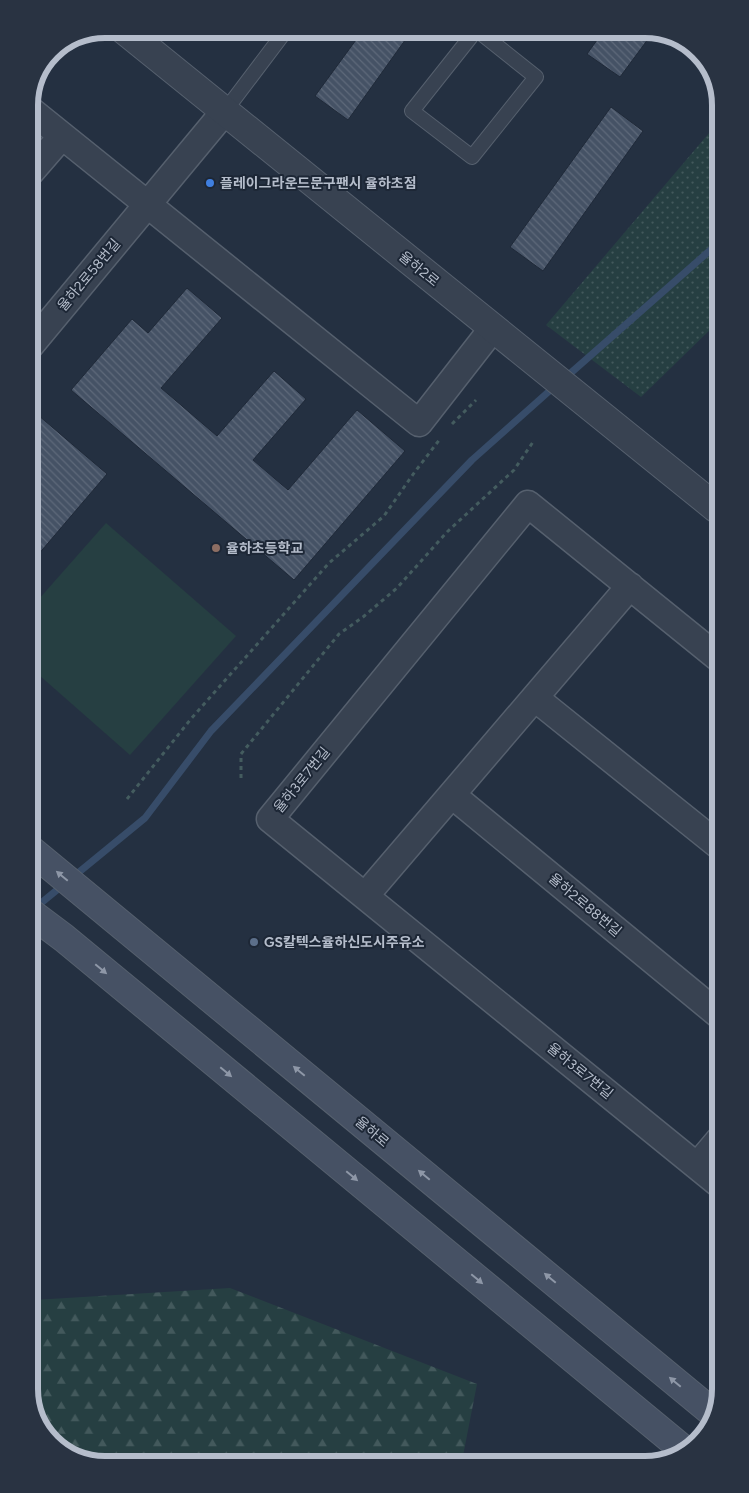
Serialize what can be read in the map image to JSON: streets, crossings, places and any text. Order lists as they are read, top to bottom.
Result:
{
  "streets": {
    "main road": ["율하로"],
    "street": [
      "율하2로",
      "율하2로58번길",
      "율하3로7번길",
      "율하2로88번길"
    ]
  },
  "crossings": [
    ["율하2로", "율하2로58번길"]
  ],
  "places": ["플레이그라운드문구팬시 율하초점", "율하초등학교", "GS칼텍스율하신도시주유소"]
}
